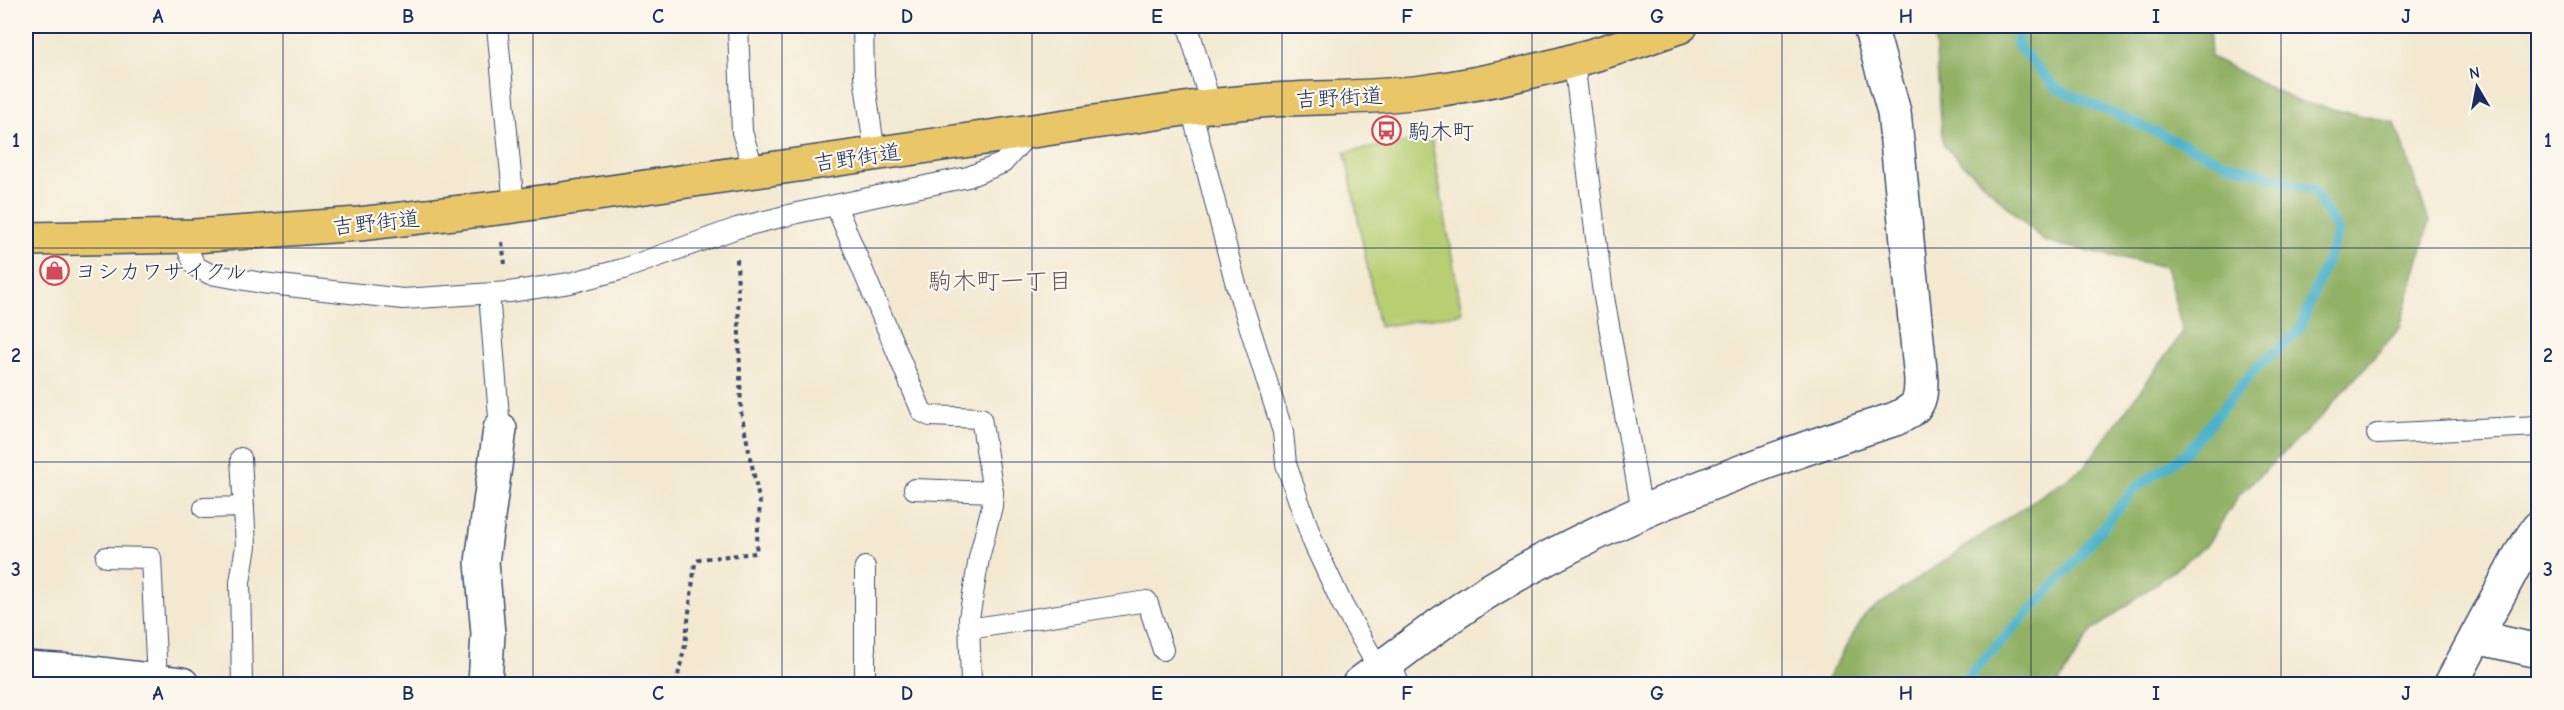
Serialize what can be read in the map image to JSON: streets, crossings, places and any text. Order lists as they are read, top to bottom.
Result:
{
  "streets": {
    "highway": ["吉野街道"]
  },
  "districts": ["駒木町一丁目"],
  "places": {
    "bus stop": ["駒木町"],
    "shop": ["ヨシカワサイクル"]
  },
  "north": "top",
  "grid": {
    "columns": [
      "A",
      "B",
      "C",
      "D",
      "E",
      "F",
      "G",
      "H",
      "I",
      "J"
    ],
    "rows": ["1", "2", "3"]
  }
}
